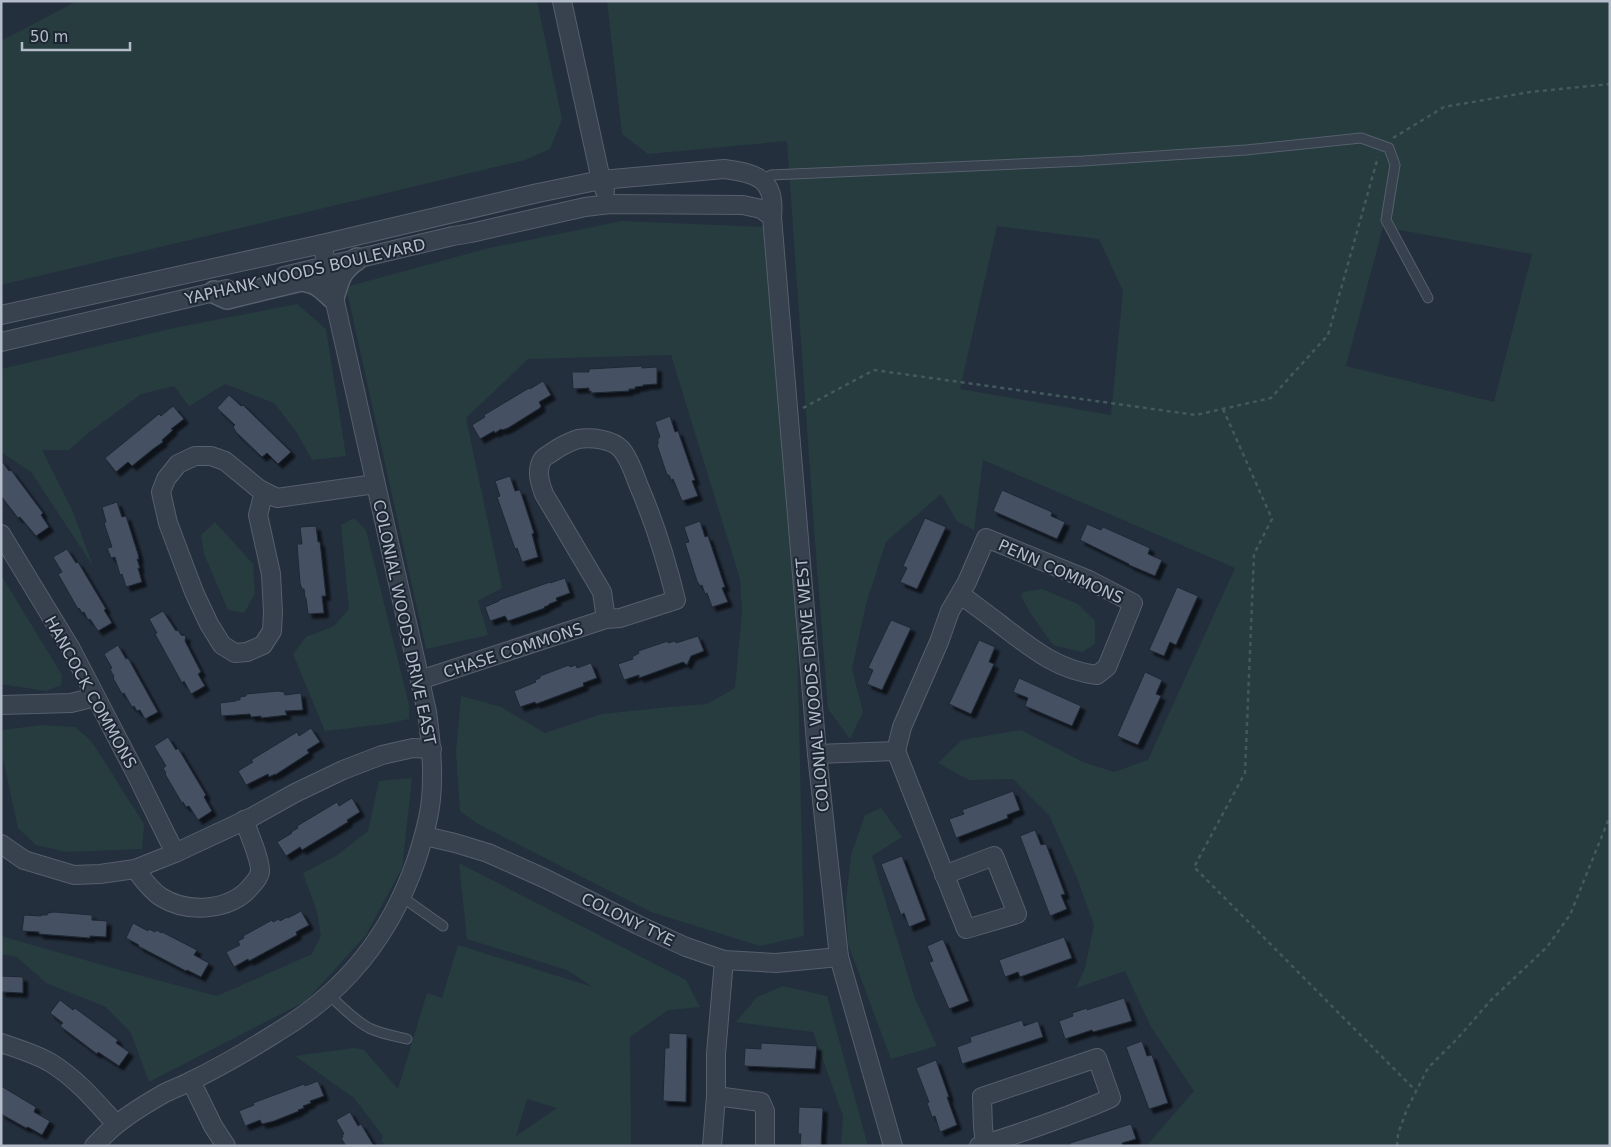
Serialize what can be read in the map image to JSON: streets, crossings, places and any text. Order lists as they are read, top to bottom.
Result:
{
  "streets": {
    "street": [
      "YAPHANK WOODS BOULEVARD",
      "PENN COMMONS",
      "COLONIAL WOODS DRIVE EAST",
      "CHASE COMMONS",
      "COLONIAL WOODS DRIVE WEST",
      "HANCOCK COMMONS",
      "COLONY TYE"
    ]
  },
  "crossings": [
    ["YAPHANK WOODS BOULEVARD", "COLONIAL WOODS DRIVE EAST"],
    ["YAPHANK WOODS BOULEVARD", "COLONIAL WOODS DRIVE WEST"],
    ["COLONIAL WOODS DRIVE EAST", "CHASE COMMONS"],
    ["COLONIAL WOODS DRIVE EAST", "COLONY TYE"],
    ["COLONIAL WOODS DRIVE WEST", "COLONY TYE"]
  ],
  "scale_bar": "50 m"
}
